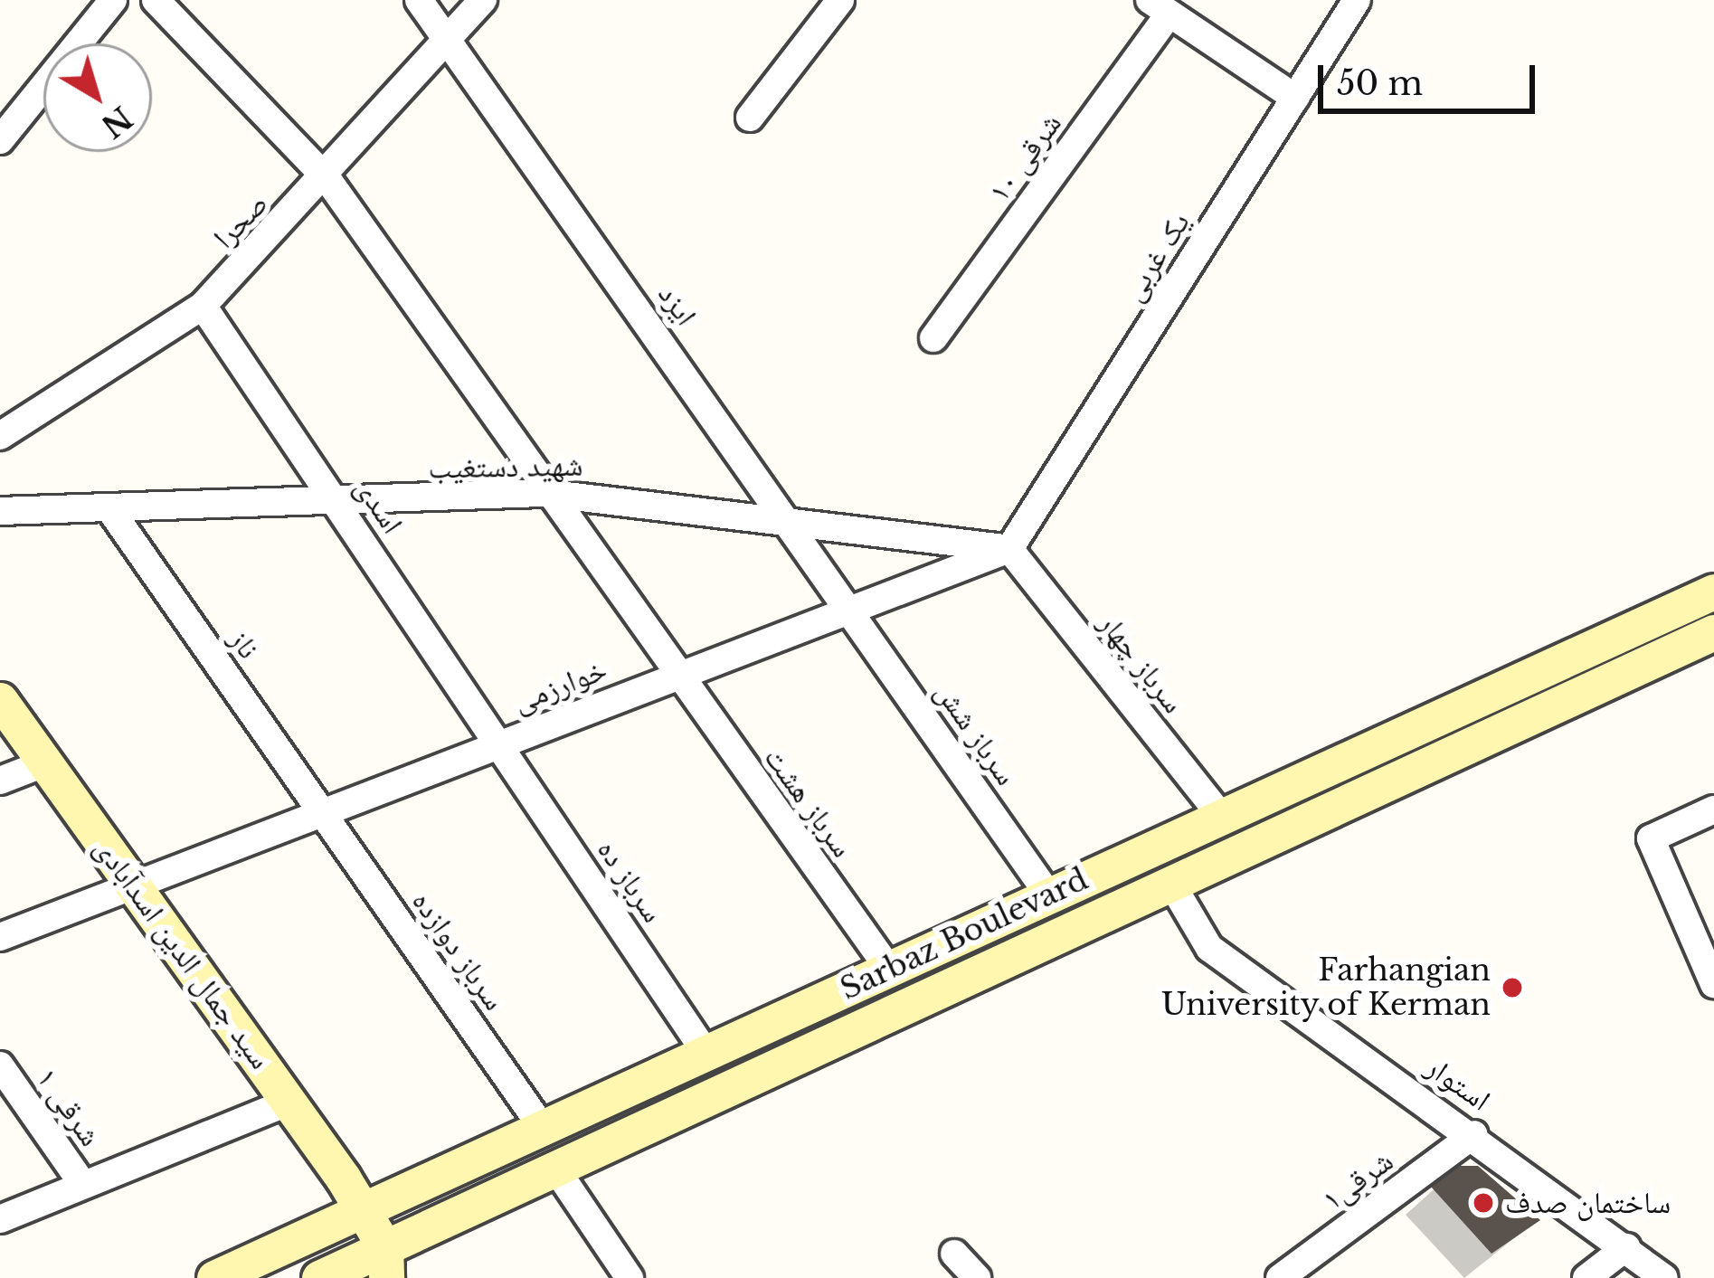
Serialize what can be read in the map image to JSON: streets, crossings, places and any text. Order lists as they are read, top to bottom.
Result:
{
  "streets": {
    "main road": ["Sarbaz Boulevard", "سید جمال الدین اسدآبادی"],
    "street": [
      "شرقی ۱۰",
      "صحرا",
      "یک غربی",
      "ایزد",
      "شهید دستغیب",
      "اسدی",
      "ناز",
      "سرباز چهار",
      "خوارزمی",
      "سرباز شش",
      "سرباز هشت",
      "سرباز ده",
      "سرباز دوازده",
      "استوار",
      "شرقی ۱",
      "شرقی۱"
    ]
  },
  "crossings": [
    ["صحرا", "ایزد"],
    ["صحرا", "اسدی"],
    ["یک غربی", "شهید دستغیب"],
    ["یک غربی", "سرباز چهار"],
    ["یک غربی", "خوارزمی"],
    ["ایزد", "شهید دستغیب"],
    ["ایزد", "خوارزمی"],
    ["ایزد", "سرباز شش"],
    ["شهید دستغیب", "اسدی"],
    ["شهید دستغیب", "ناز"],
    ["شهید دستغیب", "سرباز چهار"],
    ["شهید دستغیب", "خوارزمی"],
    ["اسدی", "خوارزمی"],
    ["اسدی", "سرباز ده"],
    ["ناز", "خوارزمی"],
    ["ناز", "سرباز دوازده"],
    ["سرباز چهار", "خوارزمی"],
    ["سرباز چهار", "Sarbaz Boulevard"],
    ["خوارزمی", "سرباز شش"],
    ["خوارزمی", "سرباز هشت"],
    ["خوارزمی", "سرباز ده"],
    ["خوارزمی", "سرباز دوازده"],
    ["خوارزمی", "سید جمال الدین اسدآبادی"],
    ["سرباز شش", "Sarbaz Boulevard"],
    ["سرباز هشت", "Sarbaz Boulevard"],
    ["سرباز ده", "Sarbaz Boulevard"],
    ["Sarbaz Boulevard", "سرباز دوازده"],
    ["Sarbaz Boulevard", "سید جمال الدین اسدآبادی"],
    ["Sarbaz Boulevard", "استوار"],
    ["استوار", "شرقی۱"]
  ],
  "places": ["Farhangian University of Kerman", "ساختمان صدف"],
  "scale_bar": "50 m",
  "north": "bottom right"
}
